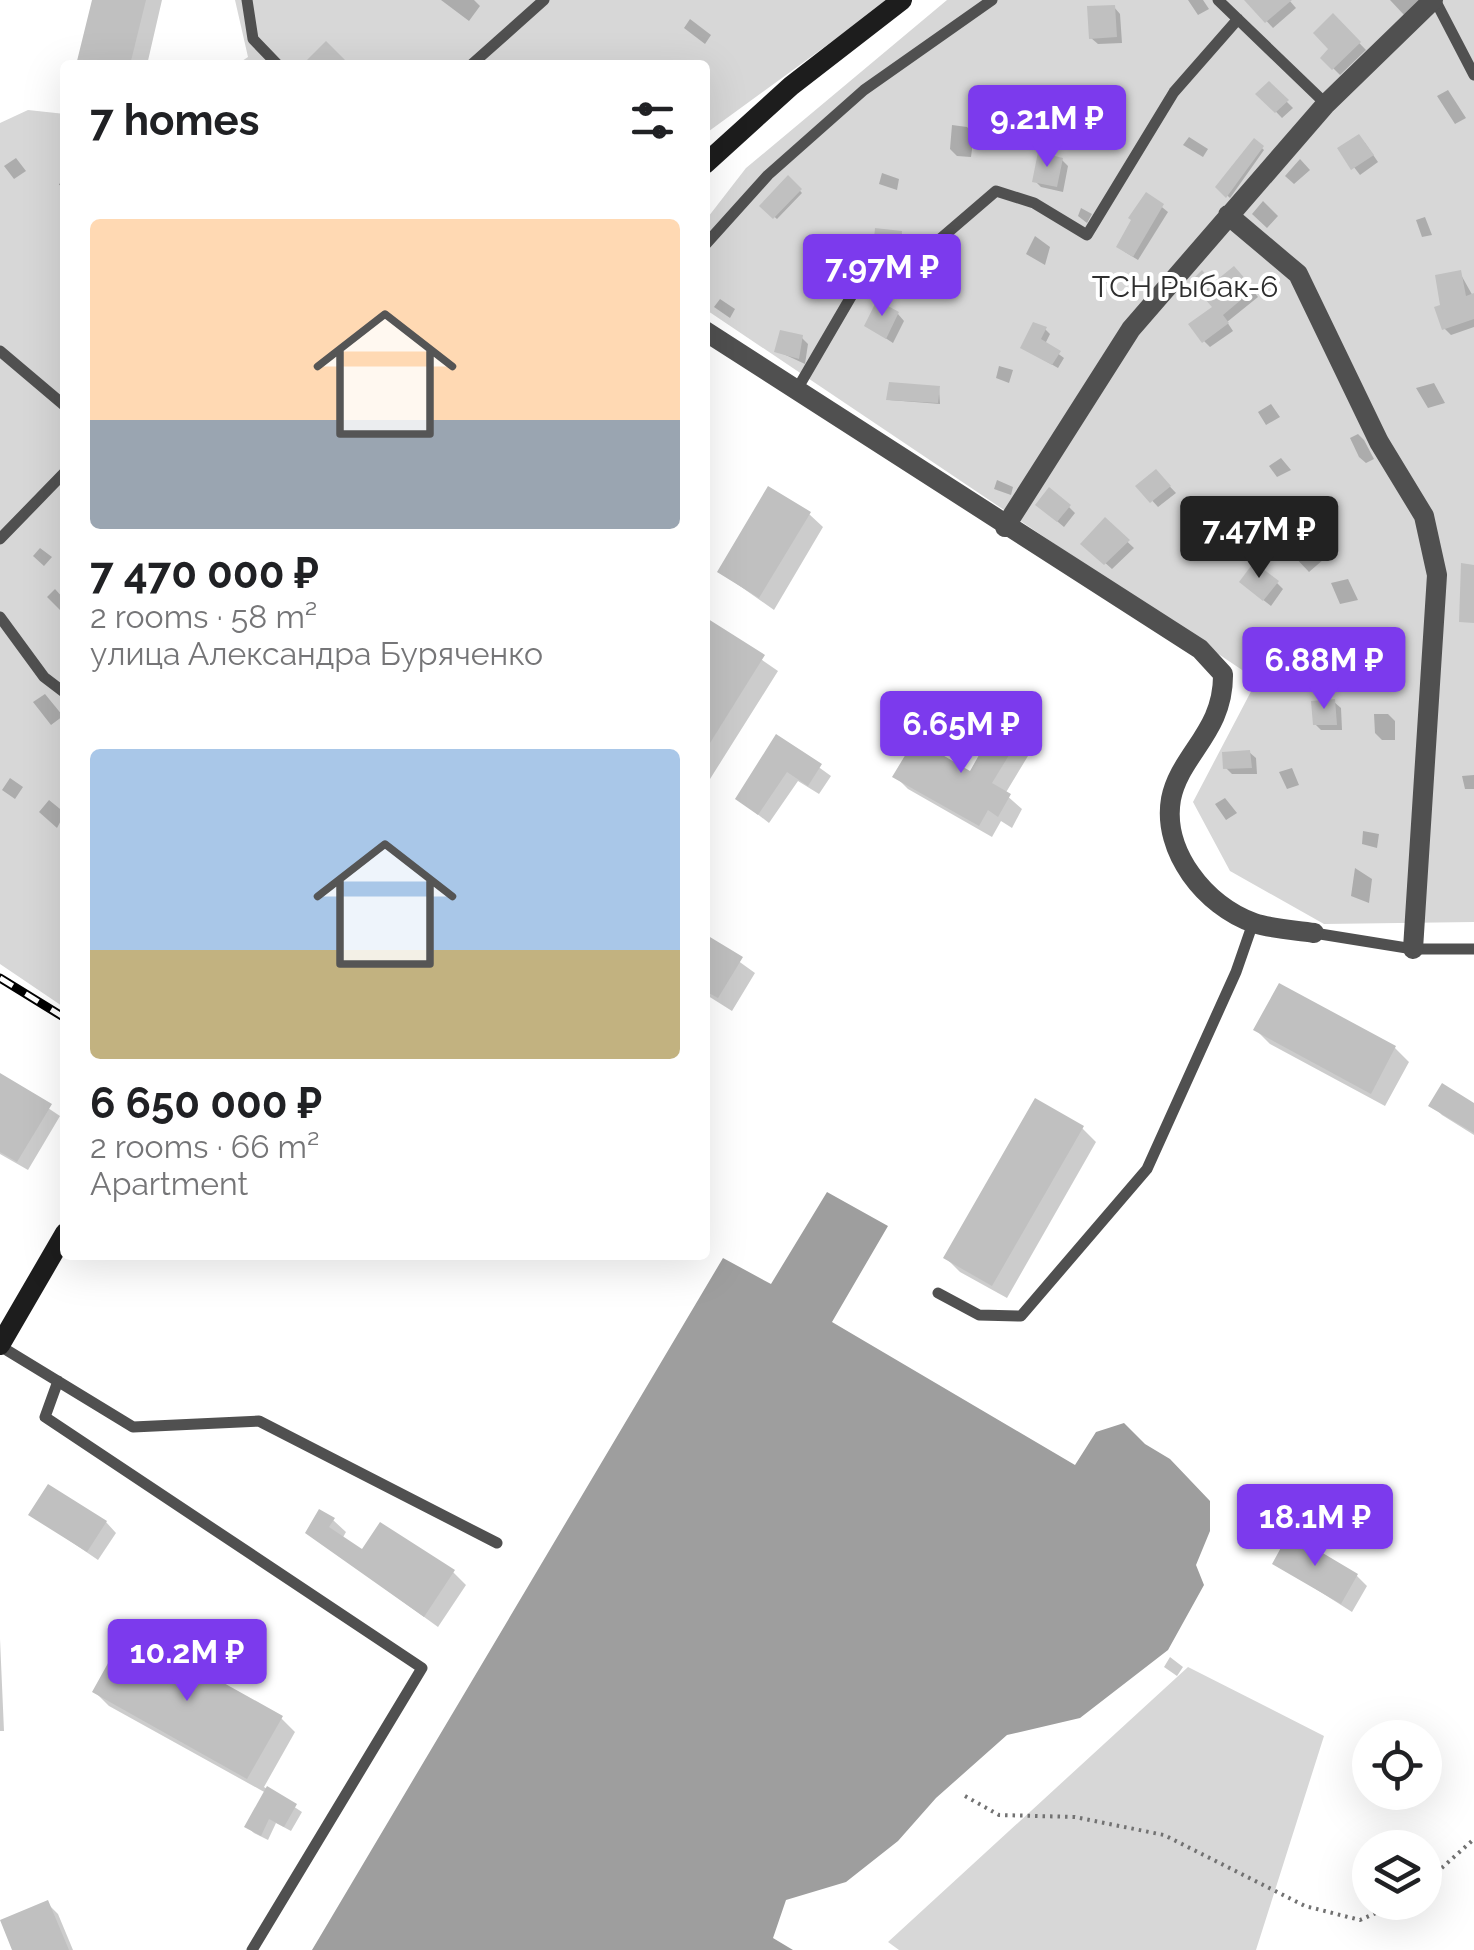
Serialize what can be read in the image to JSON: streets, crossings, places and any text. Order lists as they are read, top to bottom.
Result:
{
  "parks": ["ТСН Рыбак-6"],
  "page": {
    "heading": "7 homes",
    "price": [
      "9.21M ₽",
      "7.97M ₽",
      "7.47M ₽",
      "6.88M ₽",
      "6.65M ₽",
      "18.1M ₽",
      "10.2M ₽"
    ],
    "list": [
      {
        "name": "7 470 000 ₽",
        "note": "2 rooms · 58 m² · улица Александра Буряченко"
      },
      {
        "name": "6 650 000 ₽",
        "note": "2 rooms · 66 m² · Apartment"
      }
    ]
  }
}
